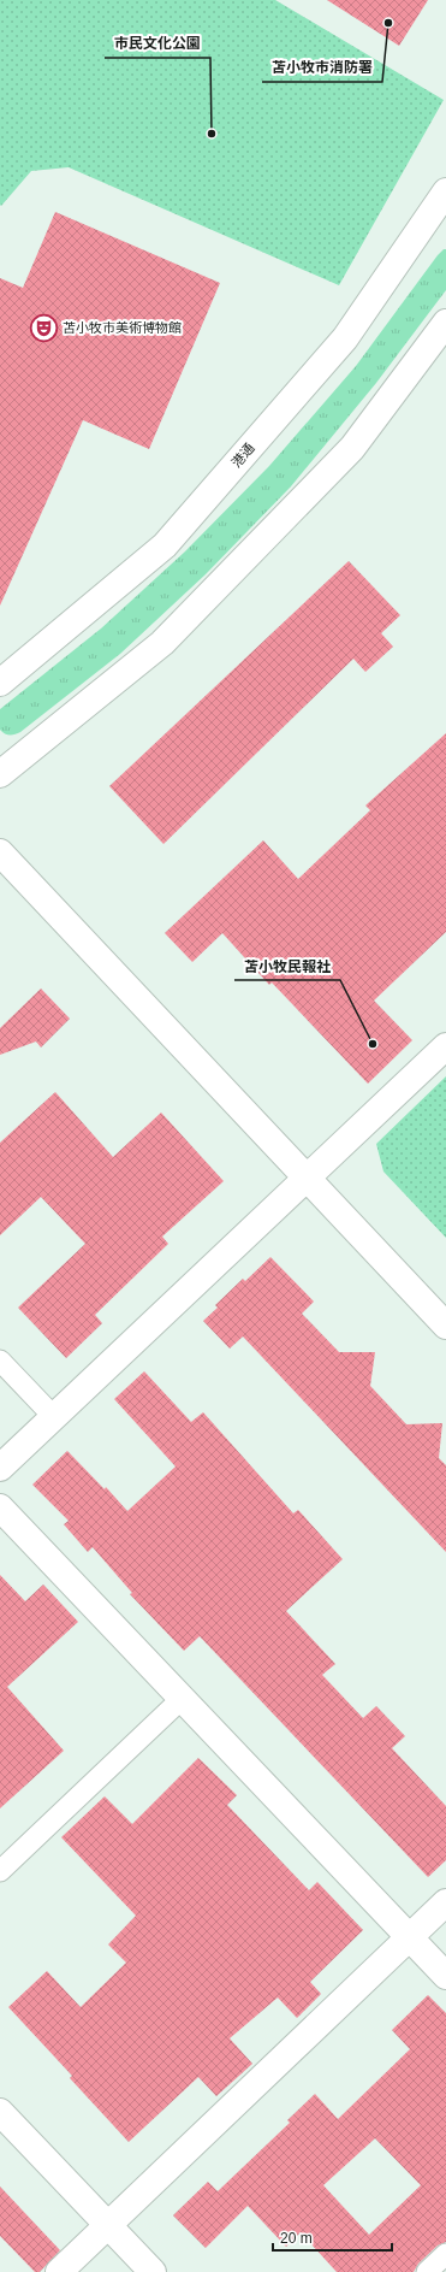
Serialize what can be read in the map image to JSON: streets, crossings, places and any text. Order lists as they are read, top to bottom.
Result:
{
  "streets": {
    "street": ["港通"]
  },
  "places": {
    "other": ["苫小牧市消防署", "市民文化公園", "苫小牧民報社"],
    "theatre": ["苫小牧市美術博物館"]
  },
  "scale_bar": "20 m"
}
